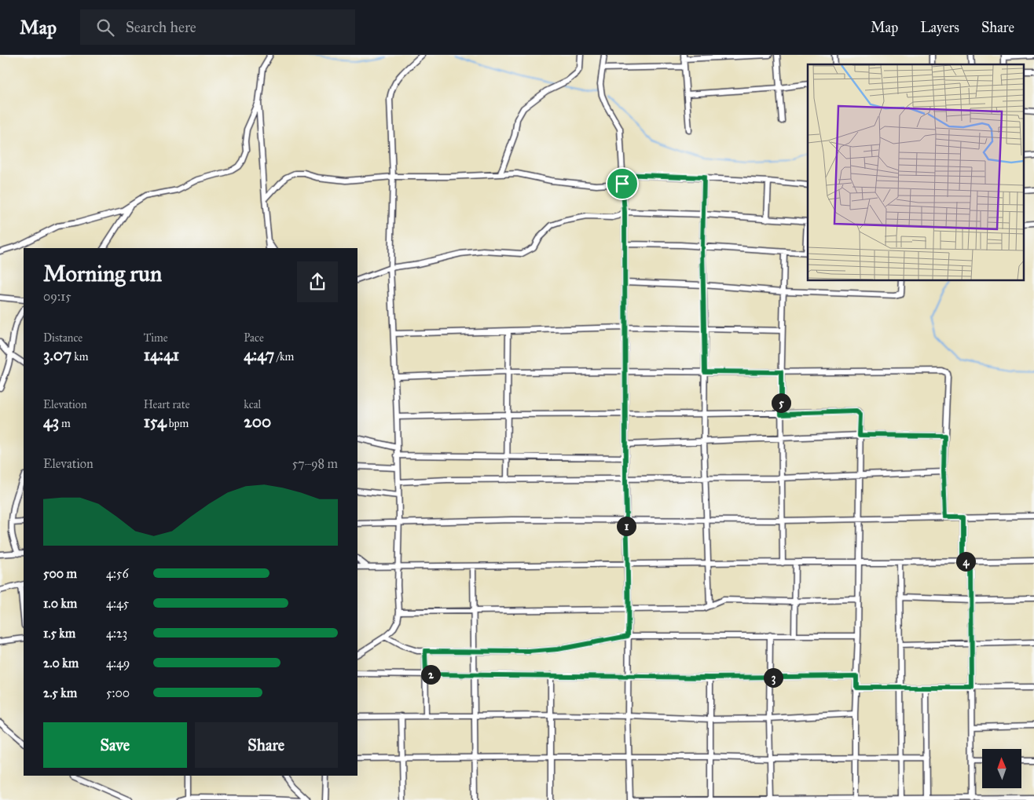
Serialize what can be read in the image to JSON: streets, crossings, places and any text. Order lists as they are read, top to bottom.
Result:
{
  "north": "top",
  "page": {
    "header": "Map",
    "search": "Search here",
    "nav": ["Map", "Layers", "Share"],
    "heading": ["Morning run", "09:15"],
    "stats": [
      ["Distance", "3.07 km"],
      ["Time", "14:41"],
      ["Pace", "4:47 /km"],
      ["Elevation", "43 m"],
      ["Heart rate", "154 bpm"],
      ["kcal", "200"]
    ],
    "pins": [
      "5",
      "1",
      "4",
      "2",
      "3"
    ],
    "chart": ["Elevation", "57–98 m"],
    "list": [
      {
        "name": "500 m",
        "note": "4:56"
      },
      {
        "name": "1.0 km",
        "note": "4:45"
      },
      {
        "name": "1.5 km",
        "note": "4:23"
      },
      {
        "name": "2.0 km",
        "note": "4:49"
      },
      {
        "name": "2.5 km",
        "note": "5:00"
      }
    ],
    "buttons": ["Save", "Share"]
  }
}
